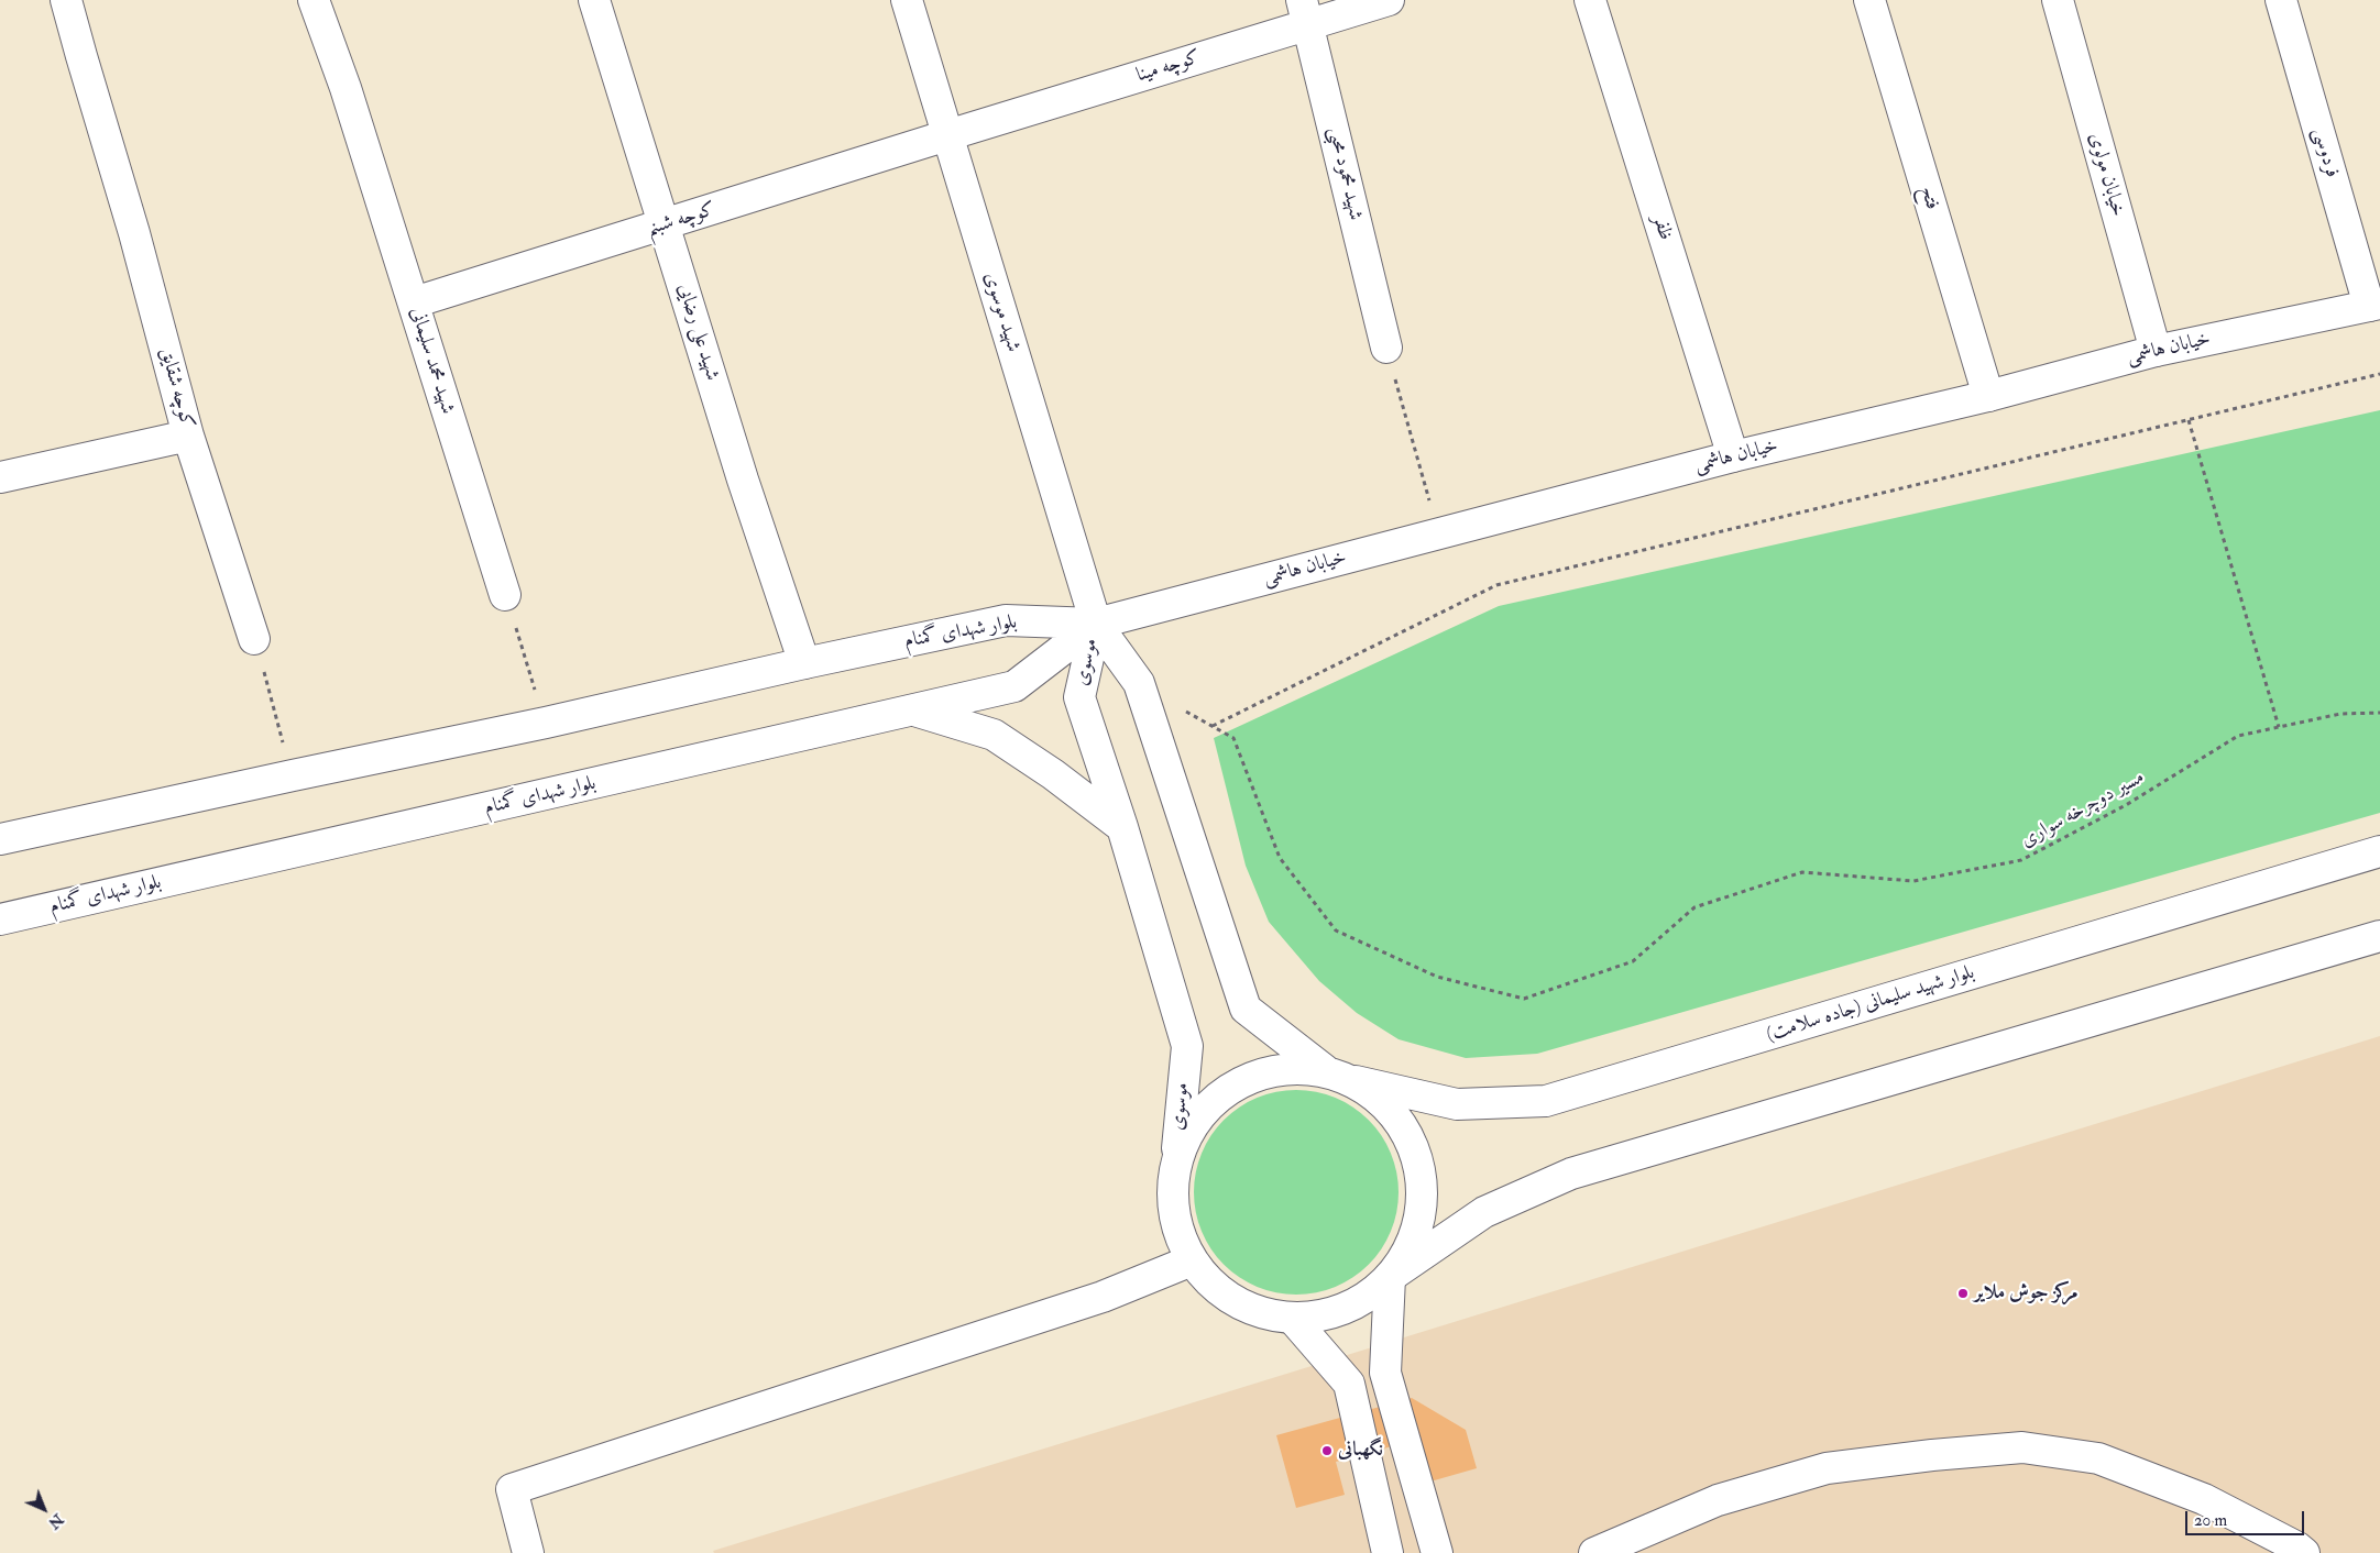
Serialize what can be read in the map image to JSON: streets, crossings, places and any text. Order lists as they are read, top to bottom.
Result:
{
  "streets": {
    "main road": [
      "کوچه مینا",
      "فردوسی",
      "شهید محمود محبی",
      "خیابان مولوی",
      "فتح",
      "کوچه شبنم",
      "ظفر",
      "شهید موسوی",
      "شهید علی رضایی",
      "خیابان هاشمی",
      "شهید محمد سلیمانی",
      "کوچه شقایق",
      "بلوار شهدای گمنام",
      "موسوی",
      "بلوار شهید سلیمانی (جاده سلامت)"
    ],
    "path": ["مسیر دوچرخه سواری"]
  },
  "crossings": [
    ["کوچه مینا", "شهید محمود محبی"],
    ["کوچه مینا", "کوچه شبنم"],
    ["کوچه مینا", "شهید موسوی"],
    ["فردوسی", "خیابان هاشمی"],
    ["خیابان مولوی", "خیابان هاشمی"],
    ["فتح", "خیابان هاشمی"],
    ["کوچه شبنم", "شهید موسوی"],
    ["کوچه شبنم", "شهید علی رضایی"],
    ["کوچه شبنم", "شهید محمد سلیمانی"],
    ["ظفر", "خیابان هاشمی"],
    ["شهید موسوی", "خیابان هاشمی"],
    ["شهید موسوی", "بلوار شهدای گمنام"],
    ["شهید موسوی", "موسوی"],
    ["شهید علی رضایی", "بلوار شهدای گمنام"],
    ["خیابان هاشمی", "بلوار شهدای گمنام"],
    ["خیابان هاشمی", "موسوی"],
    ["بلوار شهدای گمنام", "موسوی"],
    ["موسوی", "مسیر دوچرخه سواری"]
  ],
  "places": ["مرکز جوش ملایر", "نگهبانی"],
  "scale_bar": "20 m",
  "north": "bottom right"
}
